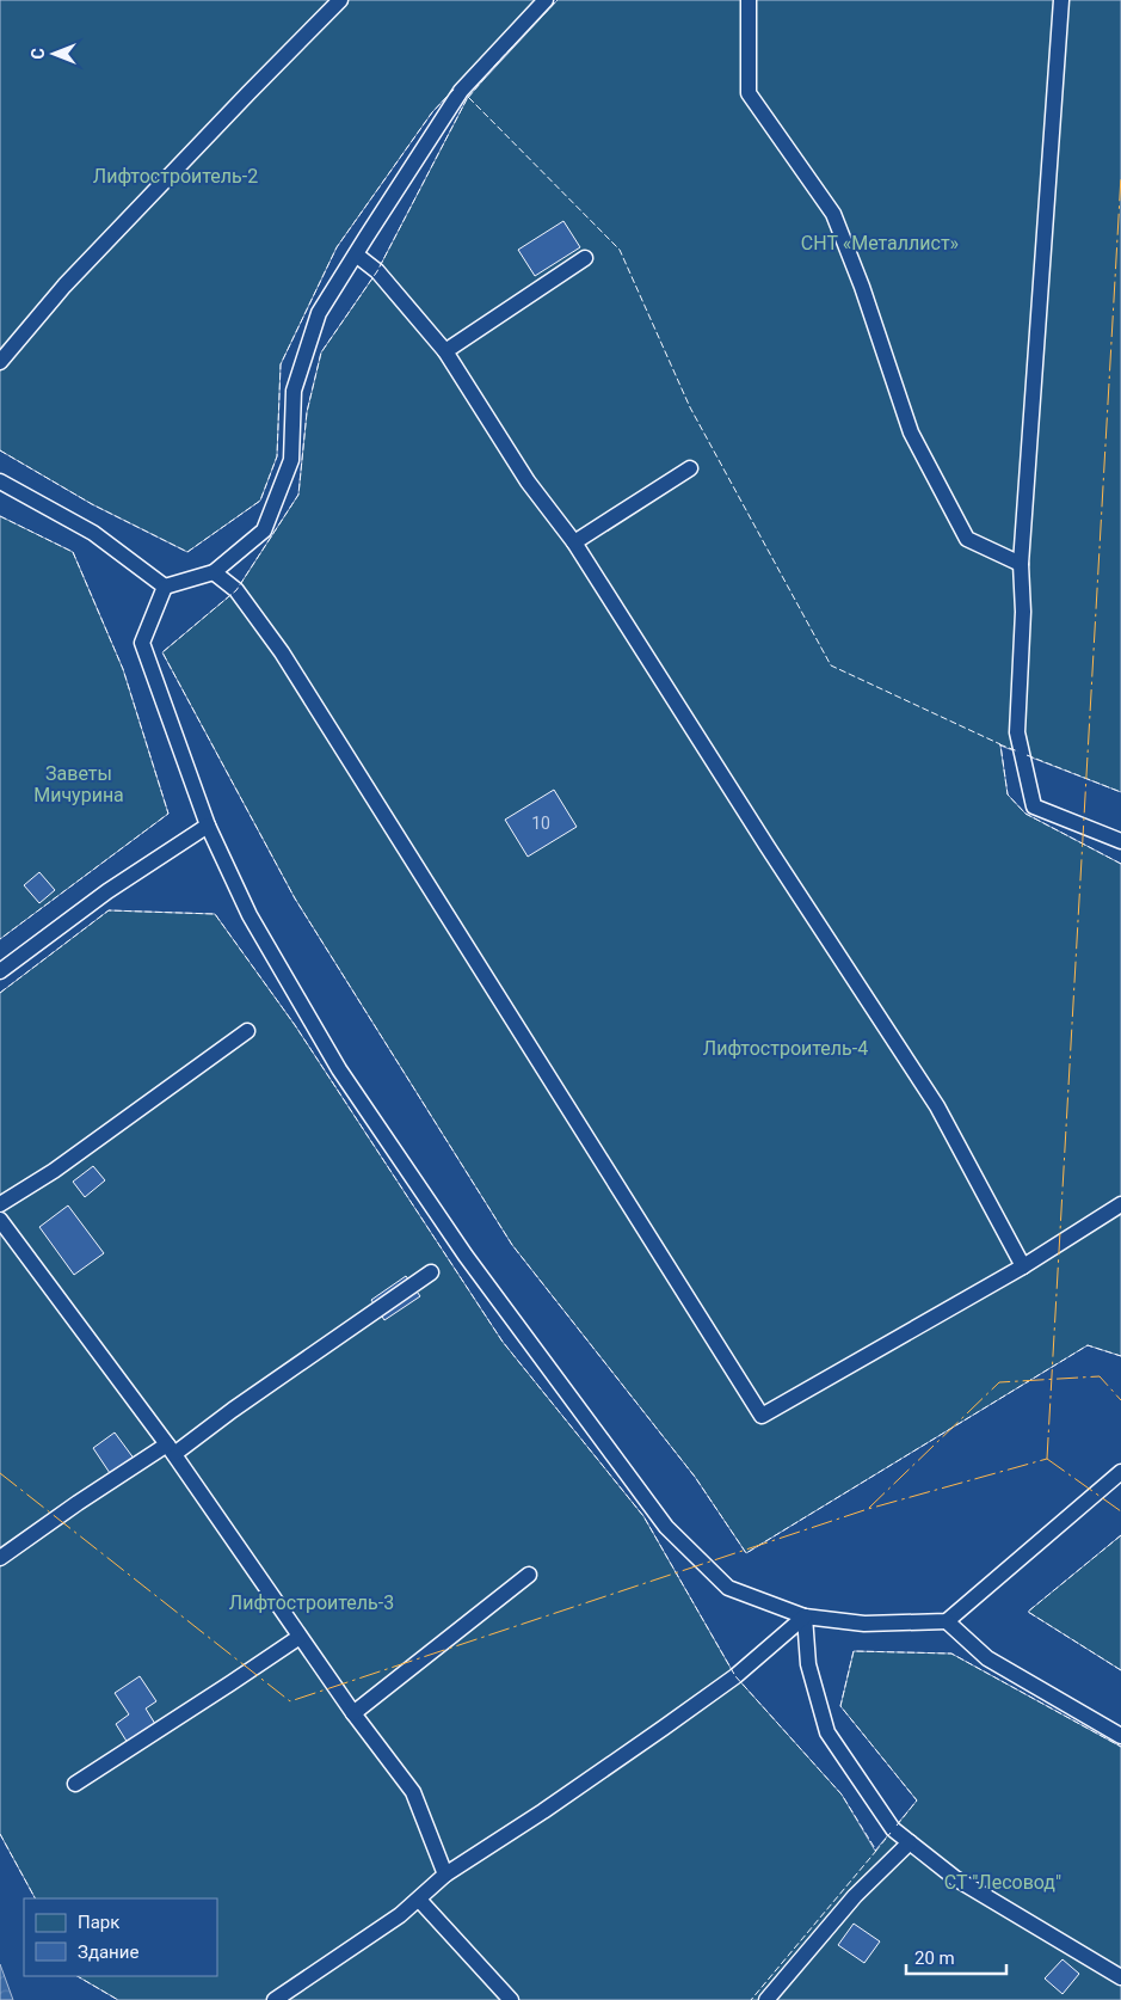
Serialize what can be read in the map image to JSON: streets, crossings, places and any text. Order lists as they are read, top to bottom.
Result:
{
  "parks": [
    "Лифтостроитель-2",
    "СНТ «Металлист»",
    "Заветы Мичурина",
    "Лифтостроитель-4",
    "Лифтостроитель-3",
    "СТ \"Лесовод\""
  ],
  "house_numbers": ["10"],
  "legend": ["Парк", "Здание"],
  "scale_bar": "20 m",
  "north": "left"
}
